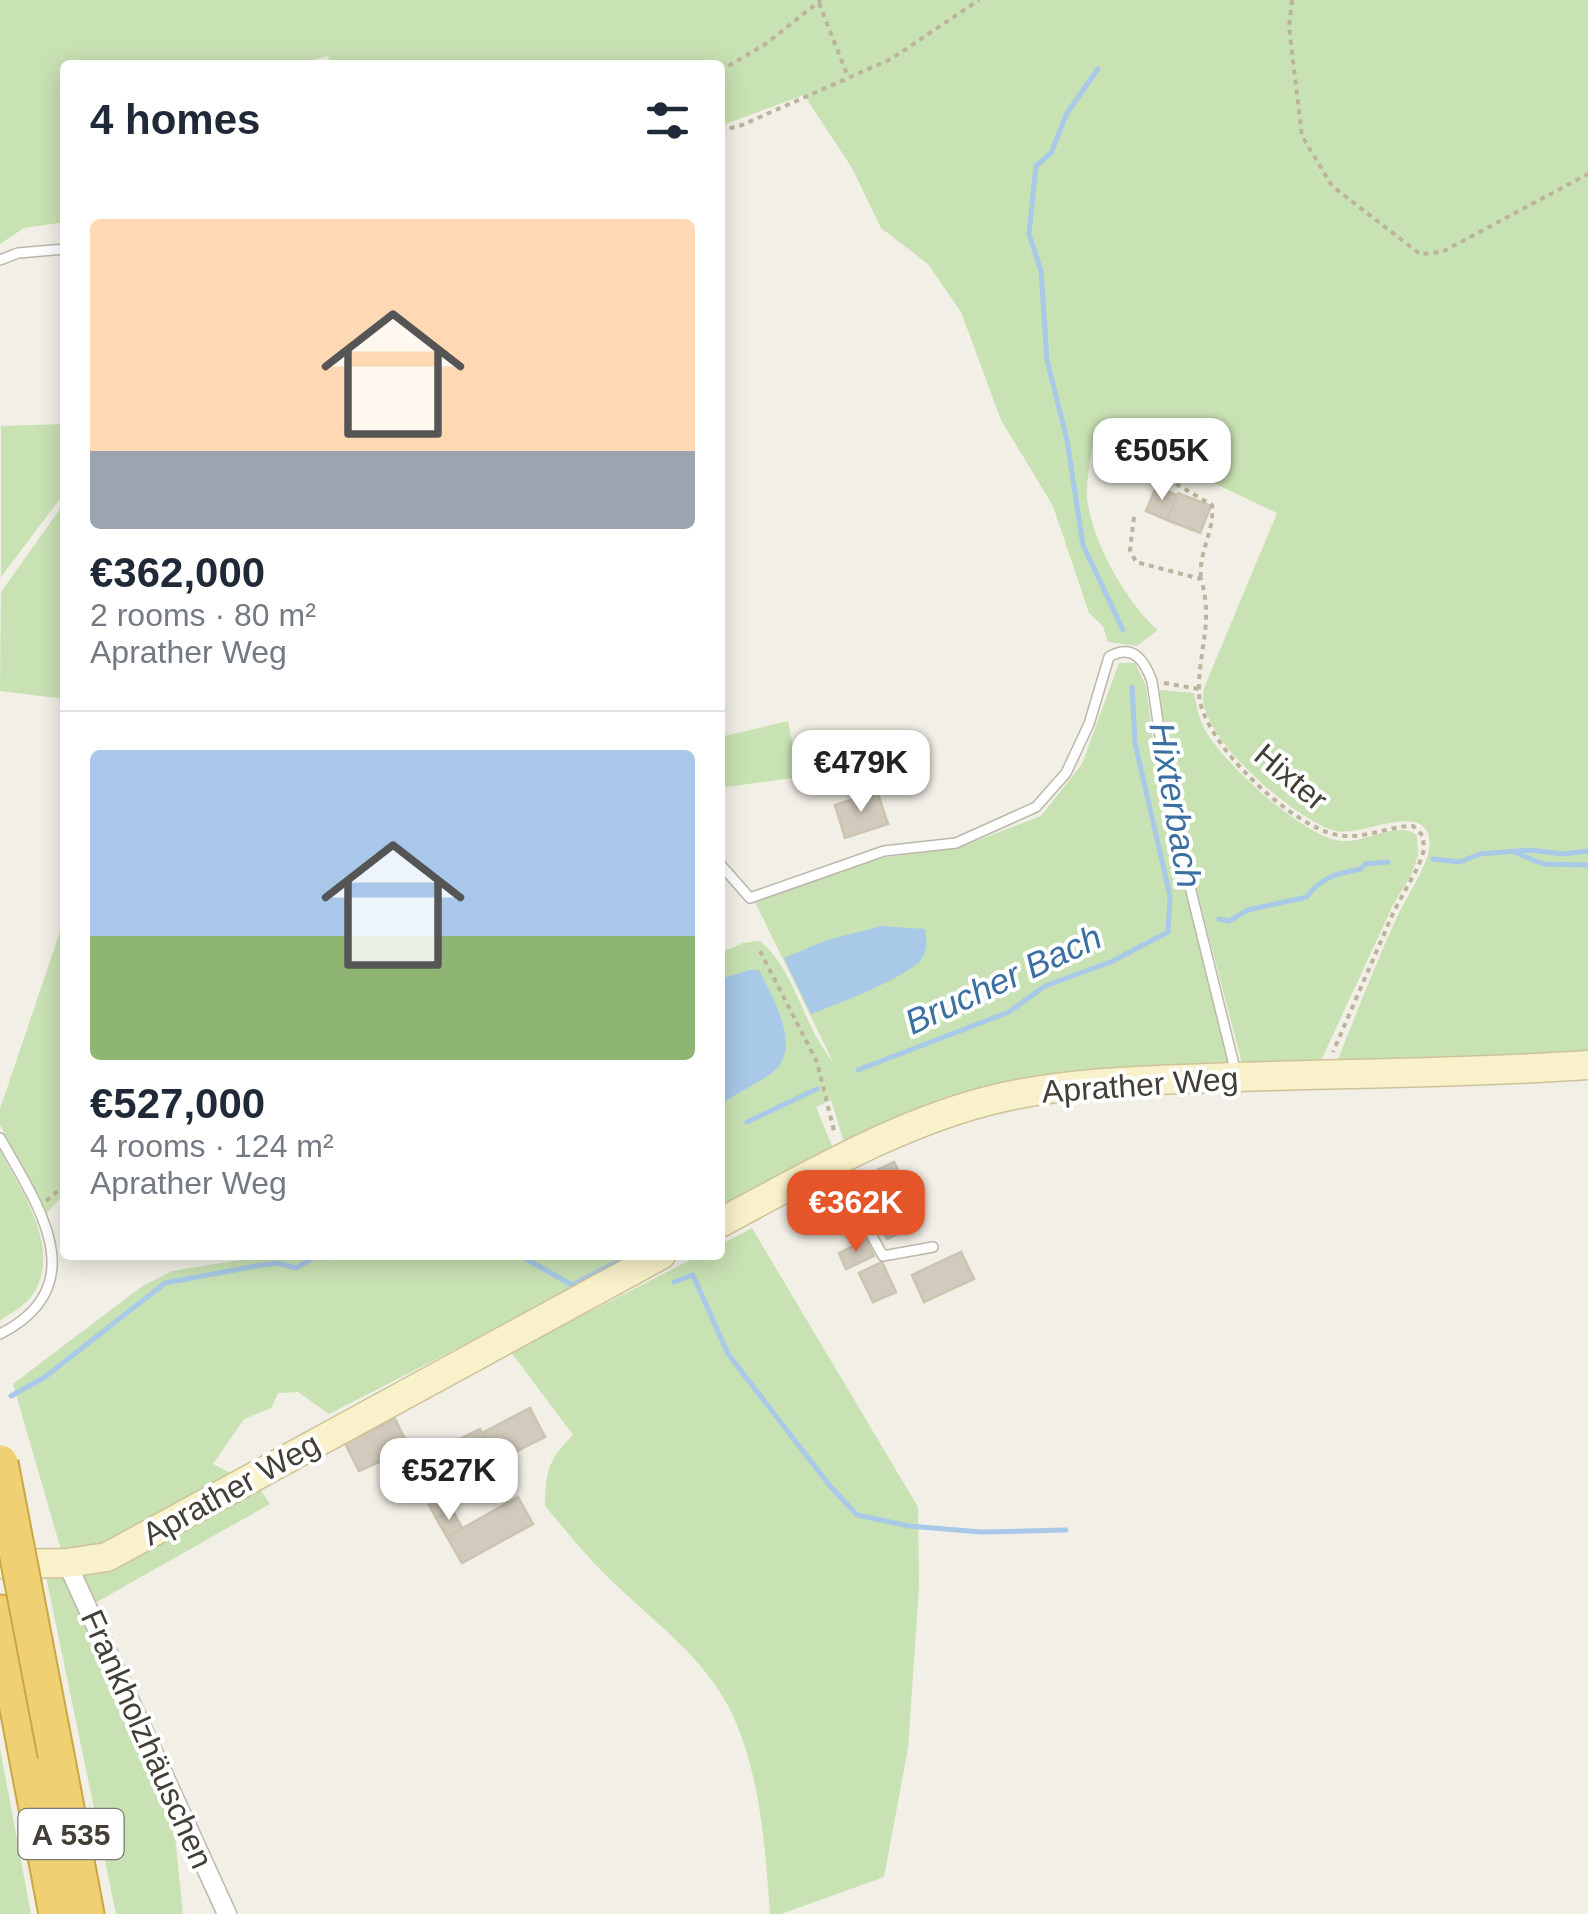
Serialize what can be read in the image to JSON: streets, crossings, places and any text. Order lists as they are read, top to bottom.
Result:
{
  "streets": {
    "highway": ["A 535"],
    "street": ["Aprather Weg", "Frankholzhäuschen"],
    "path": ["Hixter"]
  },
  "crossings": [
    ["Hixter", "Aprather Weg"],
    ["Aprather Weg", "Frankholzhäuschen"]
  ],
  "water": ["Hixterbach", "Brucher Bach"],
  "page": {
    "heading": "4 homes",
    "list": [
      {
        "name": "€362,000",
        "note": "2 rooms · 80 m² · Aprather Weg"
      },
      {
        "name": "€527,000",
        "note": "4 rooms · 124 m² · Aprather Weg"
      }
    ],
    "price": [
      "€505K",
      "€479K",
      "€362K",
      "€527K"
    ]
  }
}
